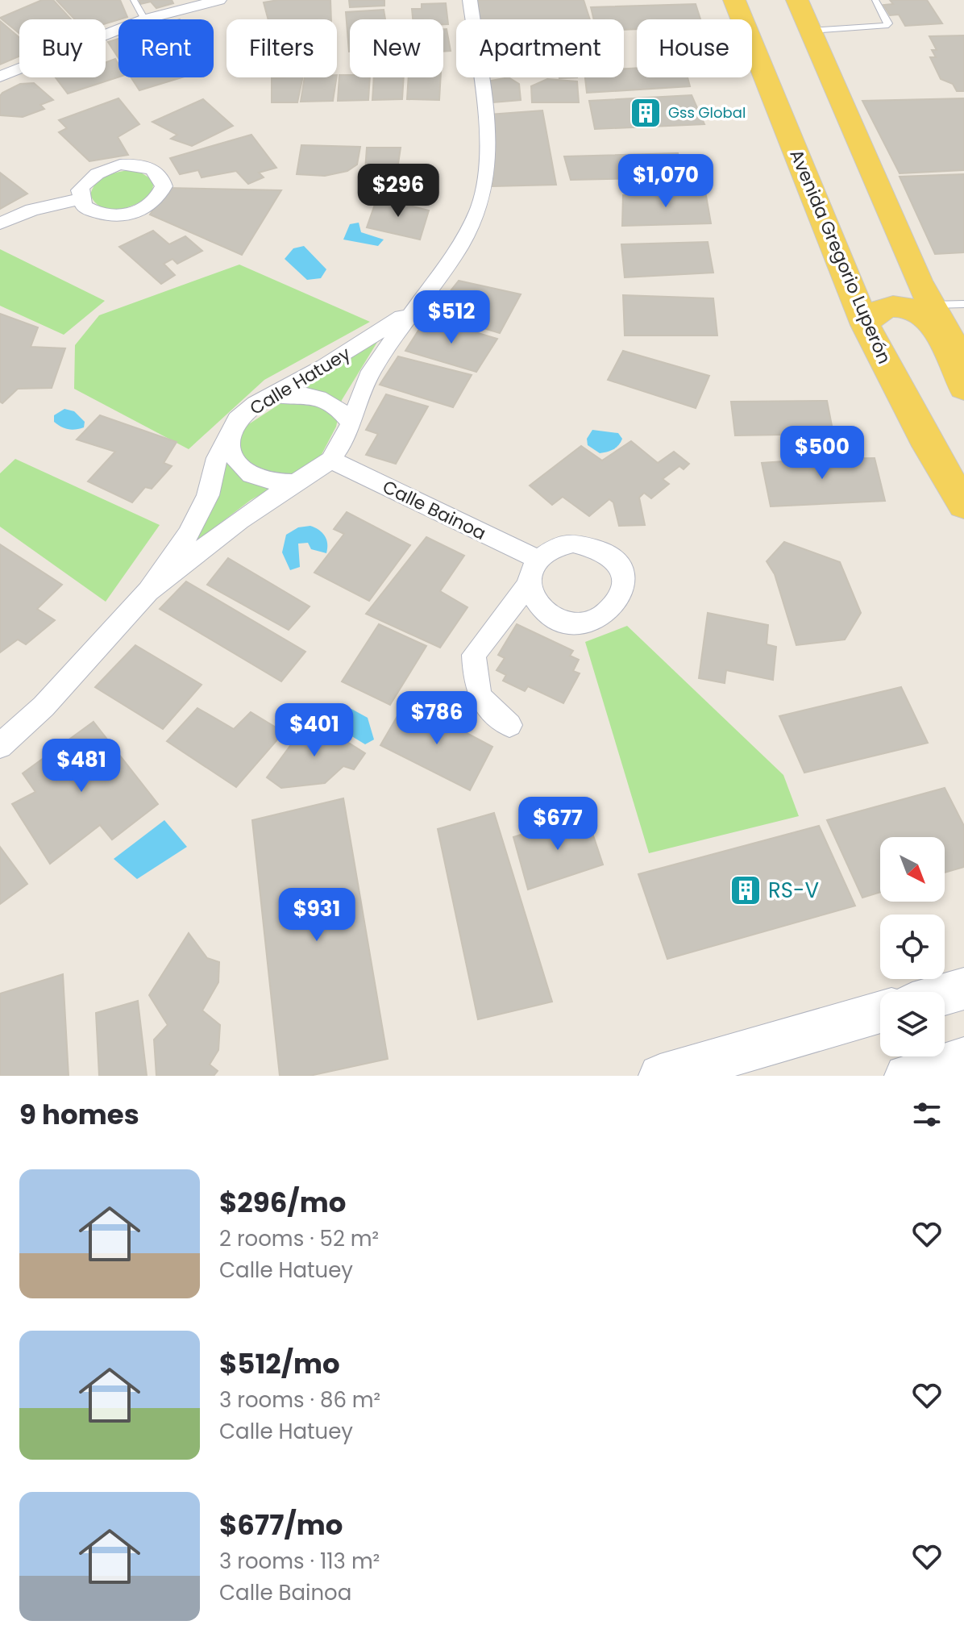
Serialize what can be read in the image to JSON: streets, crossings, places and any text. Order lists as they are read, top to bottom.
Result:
{
  "streets": {
    "main road": ["Avenida Gregorio Luperón"],
    "street": ["Calle Hatuey", "Calle Bainoa"]
  },
  "crossings": [
    ["Calle Hatuey", "Calle Bainoa"]
  ],
  "places": {
    "building": ["Gss Global", "RS-V"]
  },
  "north": "bottom right",
  "page": {
    "chip": [
      "Buy",
      "Rent",
      "Filters",
      "New",
      "Apartment",
      "House"
    ],
    "price": [
      "$1,070",
      "$296",
      "$512",
      "$500",
      "$786",
      "$401",
      "$481",
      "$677",
      "$931"
    ],
    "heading": "9 homes",
    "list": [
      {
        "name": "$296/mo",
        "note": "2 rooms · 52 m² · Calle Hatuey"
      },
      {
        "name": "$512/mo",
        "note": "3 rooms · 86 m² · Calle Hatuey"
      },
      {
        "name": "$677/mo",
        "note": "3 rooms · 113 m² · Calle Bainoa"
      }
    ]
  }
}
